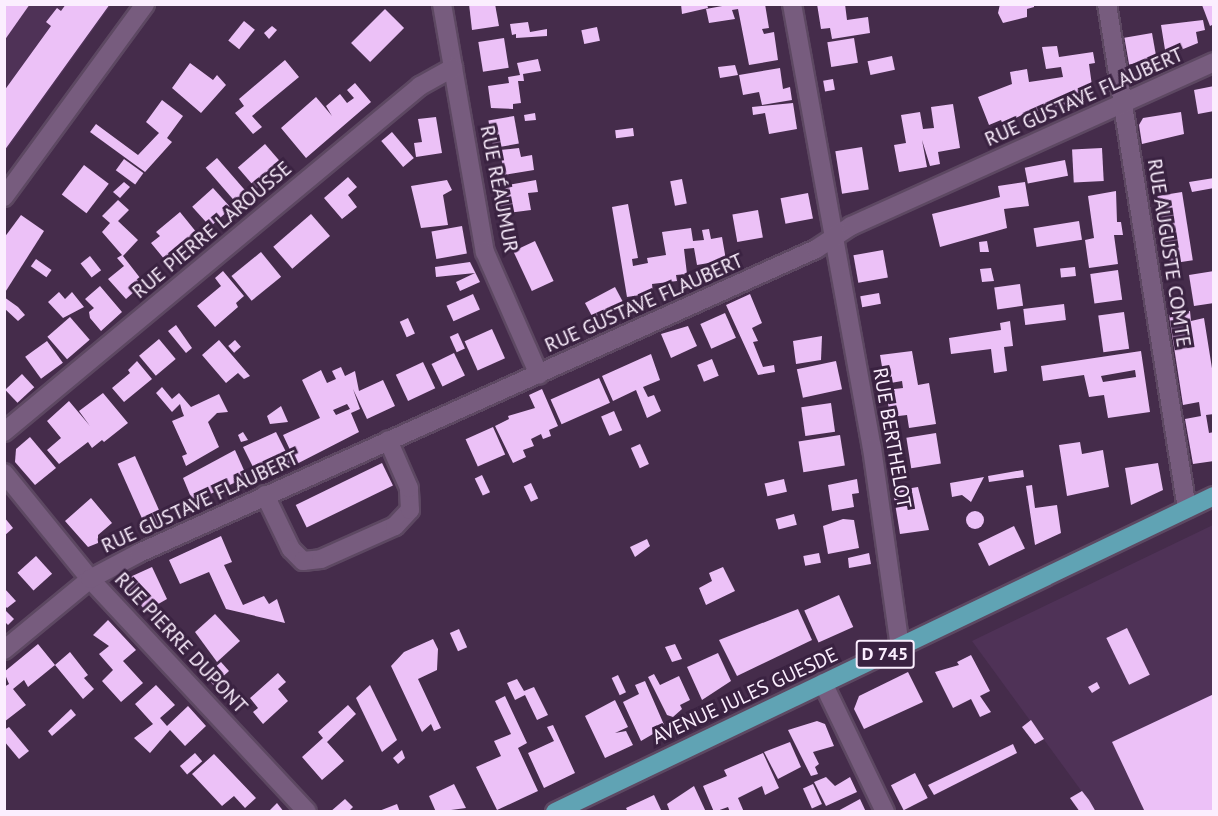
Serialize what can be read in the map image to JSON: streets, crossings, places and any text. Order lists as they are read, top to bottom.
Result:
{
  "streets": {
    "main road": ["D 745", "AVENUE JULES GUESDE"],
    "street": [
      "RUE GUSTAVE FLAUBERT",
      "RUE RÉAUMUR",
      "RUE PIERRE LAROUSSE",
      "RUE AUGUSTE COMTE",
      "RUE BERTHELOT",
      "RUE PIERRE DUPONT"
    ]
  },
  "crossings": [
    ["RUE GUSTAVE FLAUBERT", "RUE RÉAUMUR"],
    ["RUE GUSTAVE FLAUBERT", "RUE AUGUSTE COMTE"],
    ["RUE GUSTAVE FLAUBERT", "RUE BERTHELOT"],
    ["RUE GUSTAVE FLAUBERT", "RUE PIERRE DUPONT"],
    ["RUE RÉAUMUR", "RUE PIERRE LAROUSSE"],
    ["RUE AUGUSTE COMTE", "AVENUE JULES GUESDE"],
    ["RUE BERTHELOT", "AVENUE JULES GUESDE"]
  ]
}
